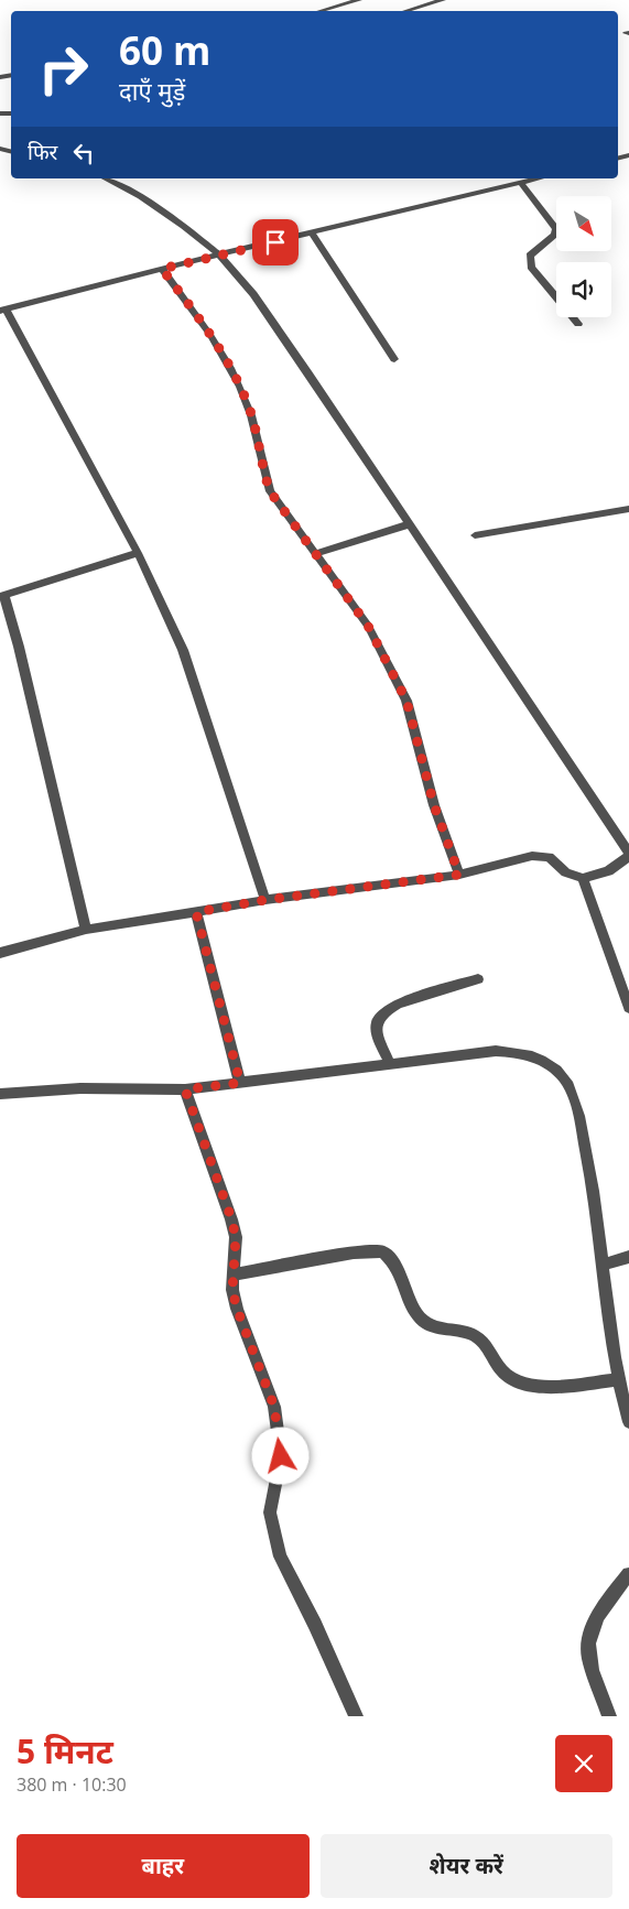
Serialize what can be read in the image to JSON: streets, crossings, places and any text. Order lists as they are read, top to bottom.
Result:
{
  "north": "bottom right",
  "page": {
    "turn": ["60 m", "दाएँ मुड़ें"],
    "then": "फिर",
    "heading": ["5 मिनट", "380 m · 10:30"],
    "buttons": ["बाहर", "शेयर करें"]
  }
}
